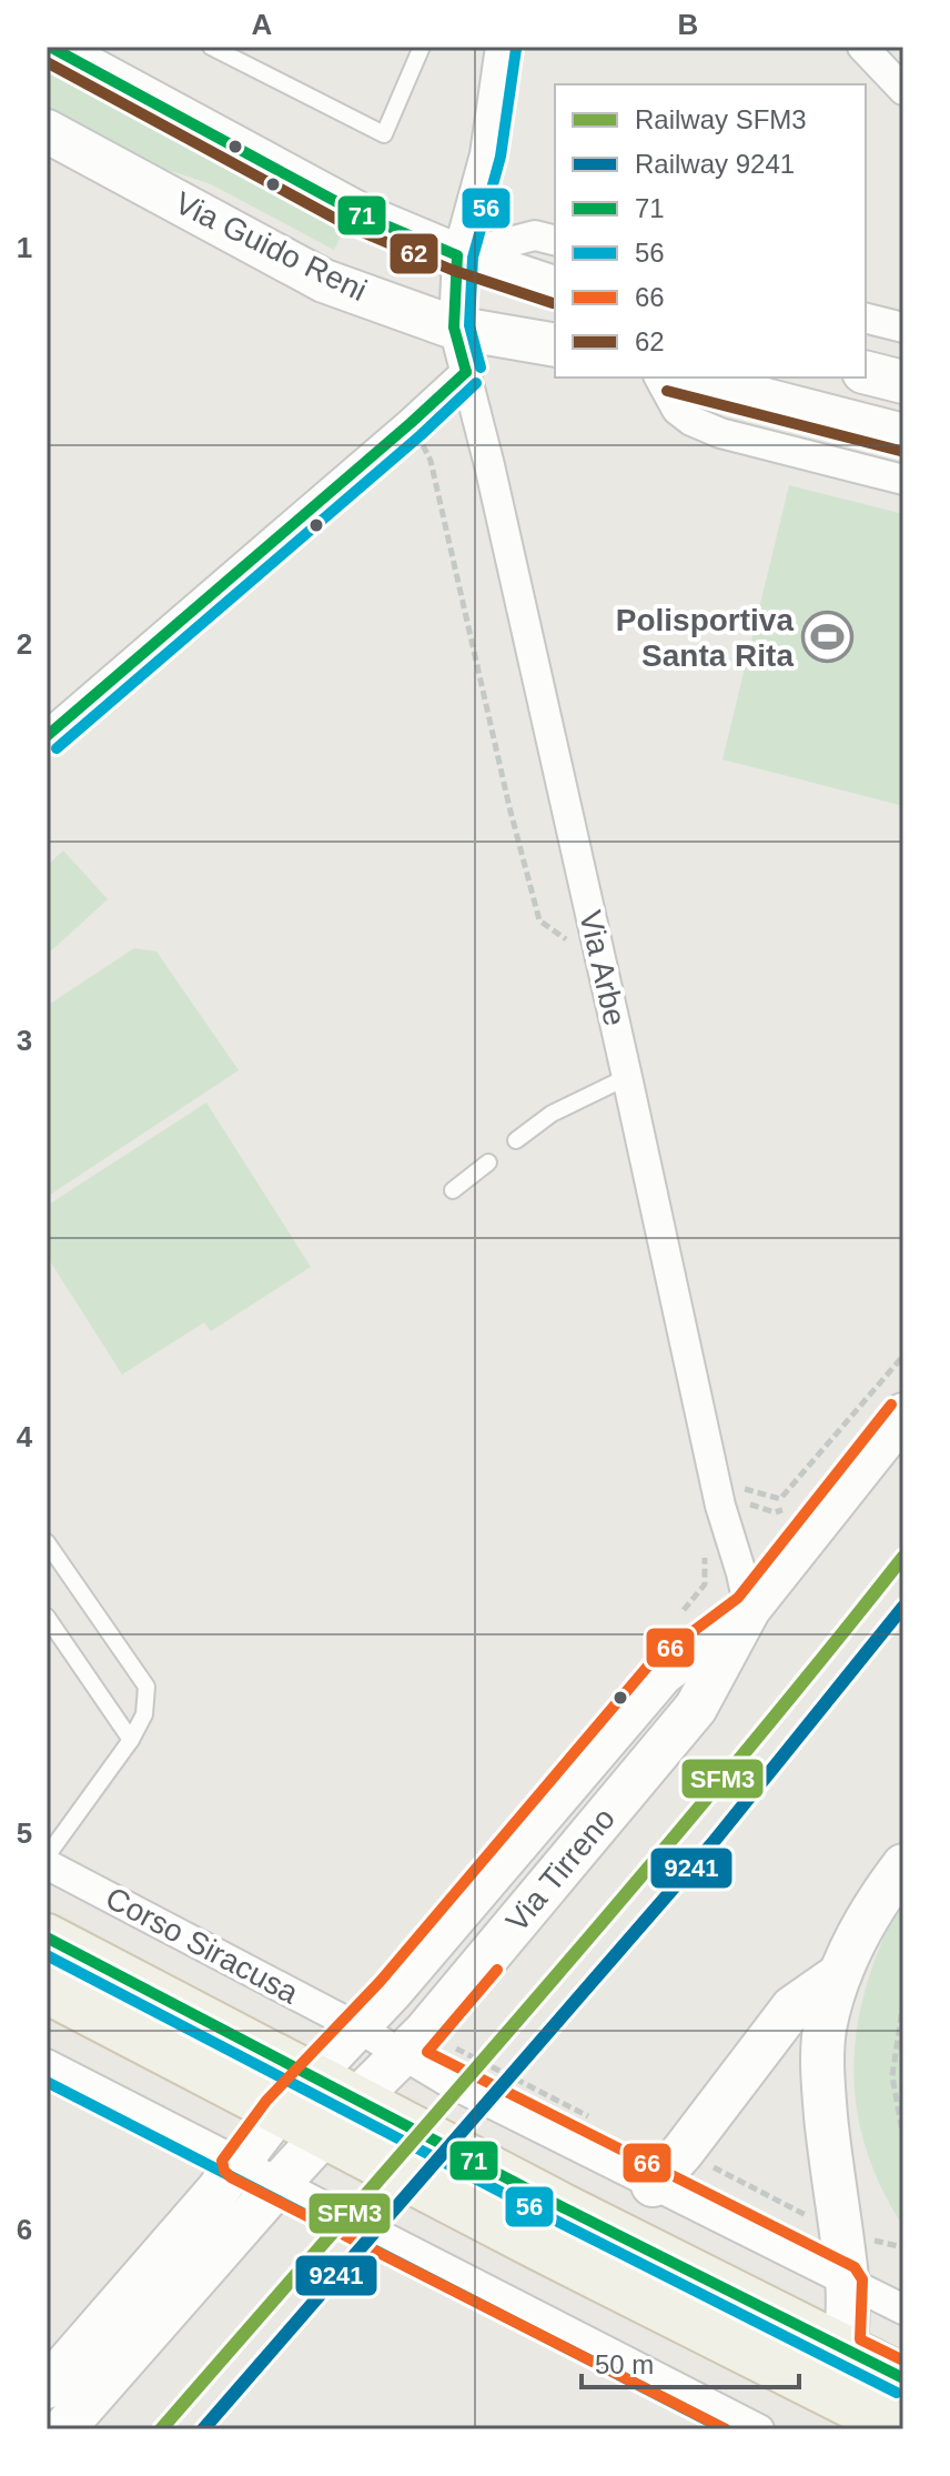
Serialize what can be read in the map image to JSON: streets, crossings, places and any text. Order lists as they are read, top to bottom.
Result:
{
  "streets": {
    "main road": ["Corso Siracusa"],
    "street": ["Via Guido Reni", "Via Arbe", "Via Tirreno"]
  },
  "crossings": [
    ["Via Guido Reni", "Via Arbe"],
    ["Via Arbe", "Via Tirreno"],
    ["Via Tirreno", "Corso Siracusa"]
  ],
  "places": {
    "sports": ["Polisportiva Santa Rita"]
  },
  "lines": [
    "transit line 71",
    "transit line 56",
    "transit line 62",
    "transit line 66",
    "rail line SFM3",
    "rail line 9241"
  ],
  "legend": [
    "Railway SFM3",
    "Railway 9241",
    "71",
    "56",
    "66",
    "62"
  ],
  "scale_bar": "50 m",
  "grid": {
    "columns": ["A", "B"],
    "rows": [
      "1",
      "2",
      "3",
      "4",
      "5",
      "6"
    ]
  }
}
